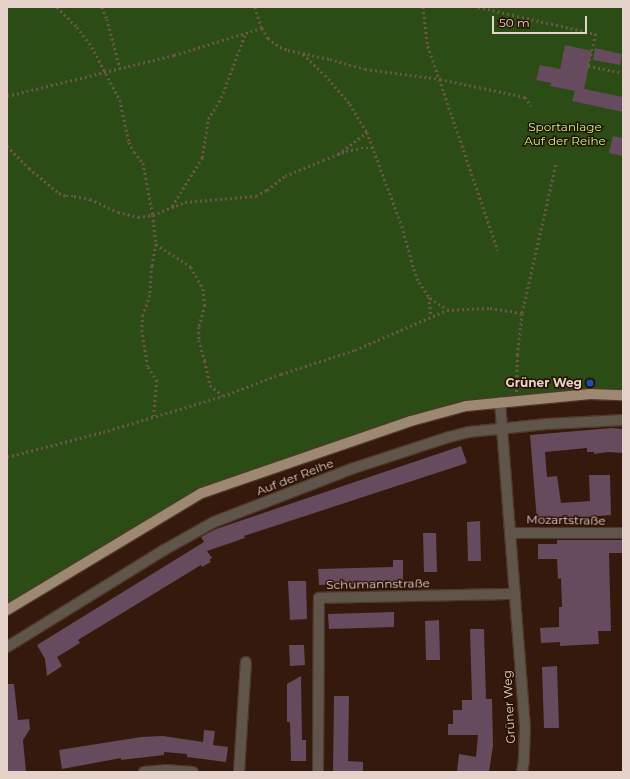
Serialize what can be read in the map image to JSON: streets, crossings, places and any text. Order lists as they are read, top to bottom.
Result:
{
  "streets": {
    "main road": ["Auf der Reihe"],
    "street": ["Mozartstraße", "Schumannstraße", "Grüner Weg"]
  },
  "crossings": [
    ["Auf der Reihe", "Grüner Weg"],
    ["Mozartstraße", "Grüner Weg"],
    ["Schumannstraße", "Grüner Weg"]
  ],
  "parks": ["Sportanlage Auf der Reihe"],
  "places": ["Grüner Weg"],
  "scale_bar": "50 m"
}
